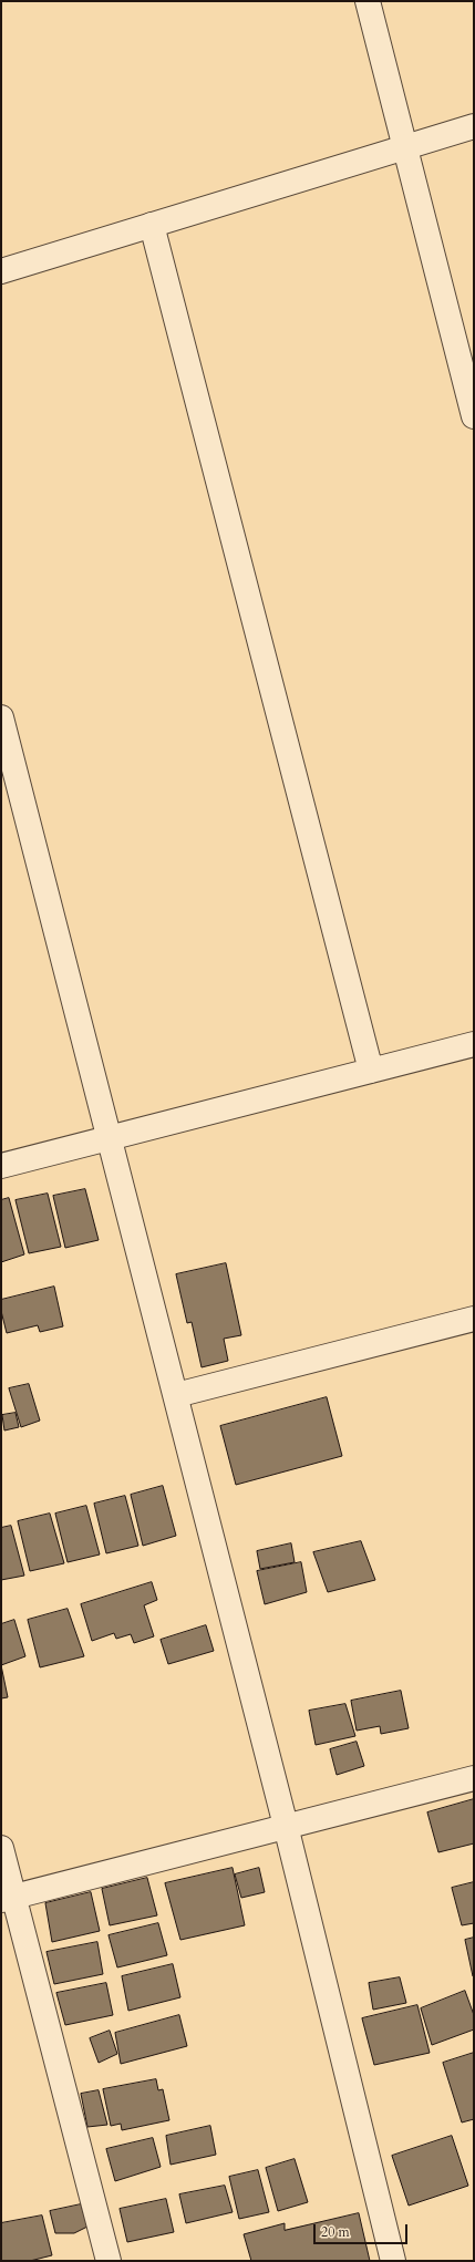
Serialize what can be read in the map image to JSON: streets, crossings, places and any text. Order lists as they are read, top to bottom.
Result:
{
  "scale_bar": "20 m"
}
